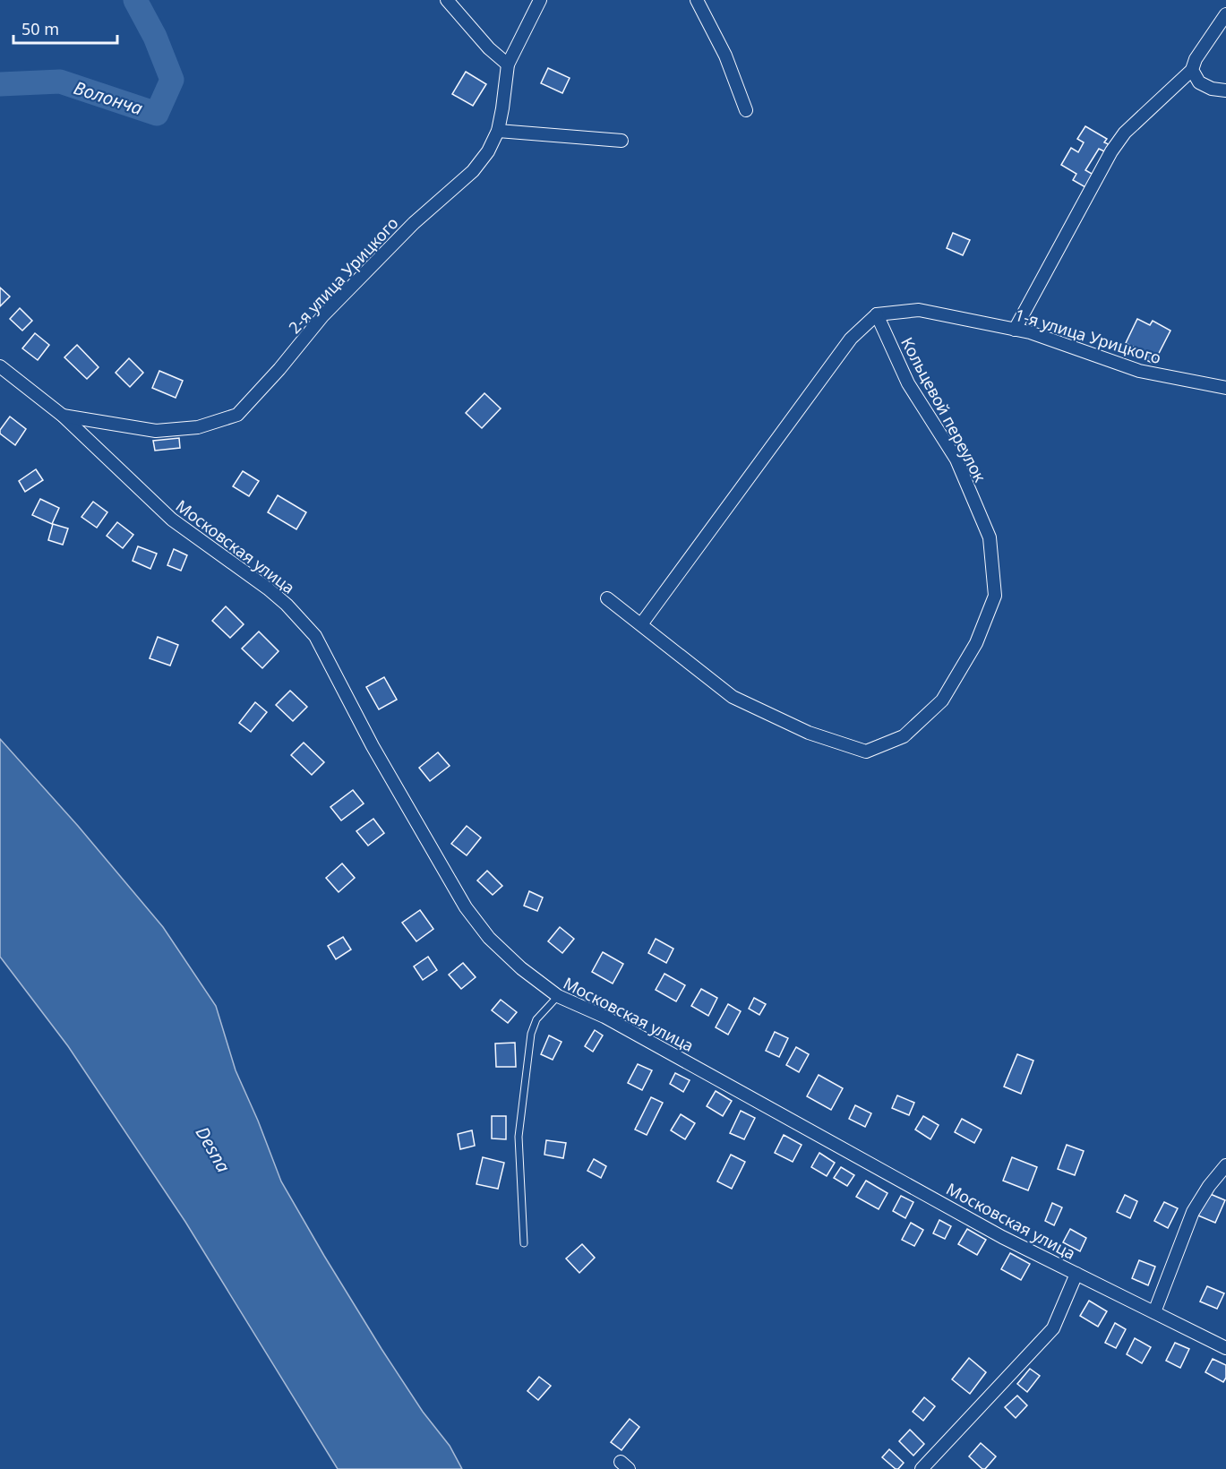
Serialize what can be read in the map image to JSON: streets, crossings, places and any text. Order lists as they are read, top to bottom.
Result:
{
  "streets": {
    "street": [
      "2-я улица Урицкого",
      "1-я улица Урицкого",
      "Кольцевой переулок",
      "Московская улица"
    ]
  },
  "crossings": [
    ["2-я улица Урицкого", "Московская улица"],
    ["1-я улица Урицкого", "Кольцевой переулок"]
  ],
  "water": ["Волонча", "Desna"],
  "scale_bar": "50 m"
}
